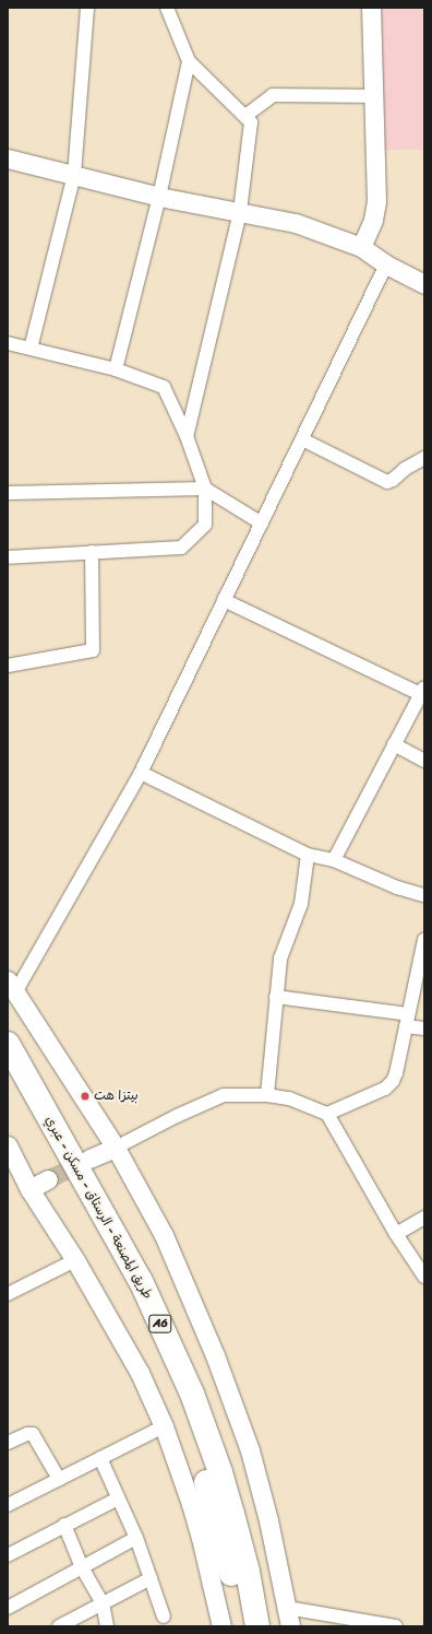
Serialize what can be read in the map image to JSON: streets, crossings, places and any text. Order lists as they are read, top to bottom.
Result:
{
  "streets": {
    "highway": ["طريق المصنعة - الرستاق - مسكن - عبري", "A6"]
  },
  "places": ["بيتزا هت"]
}
